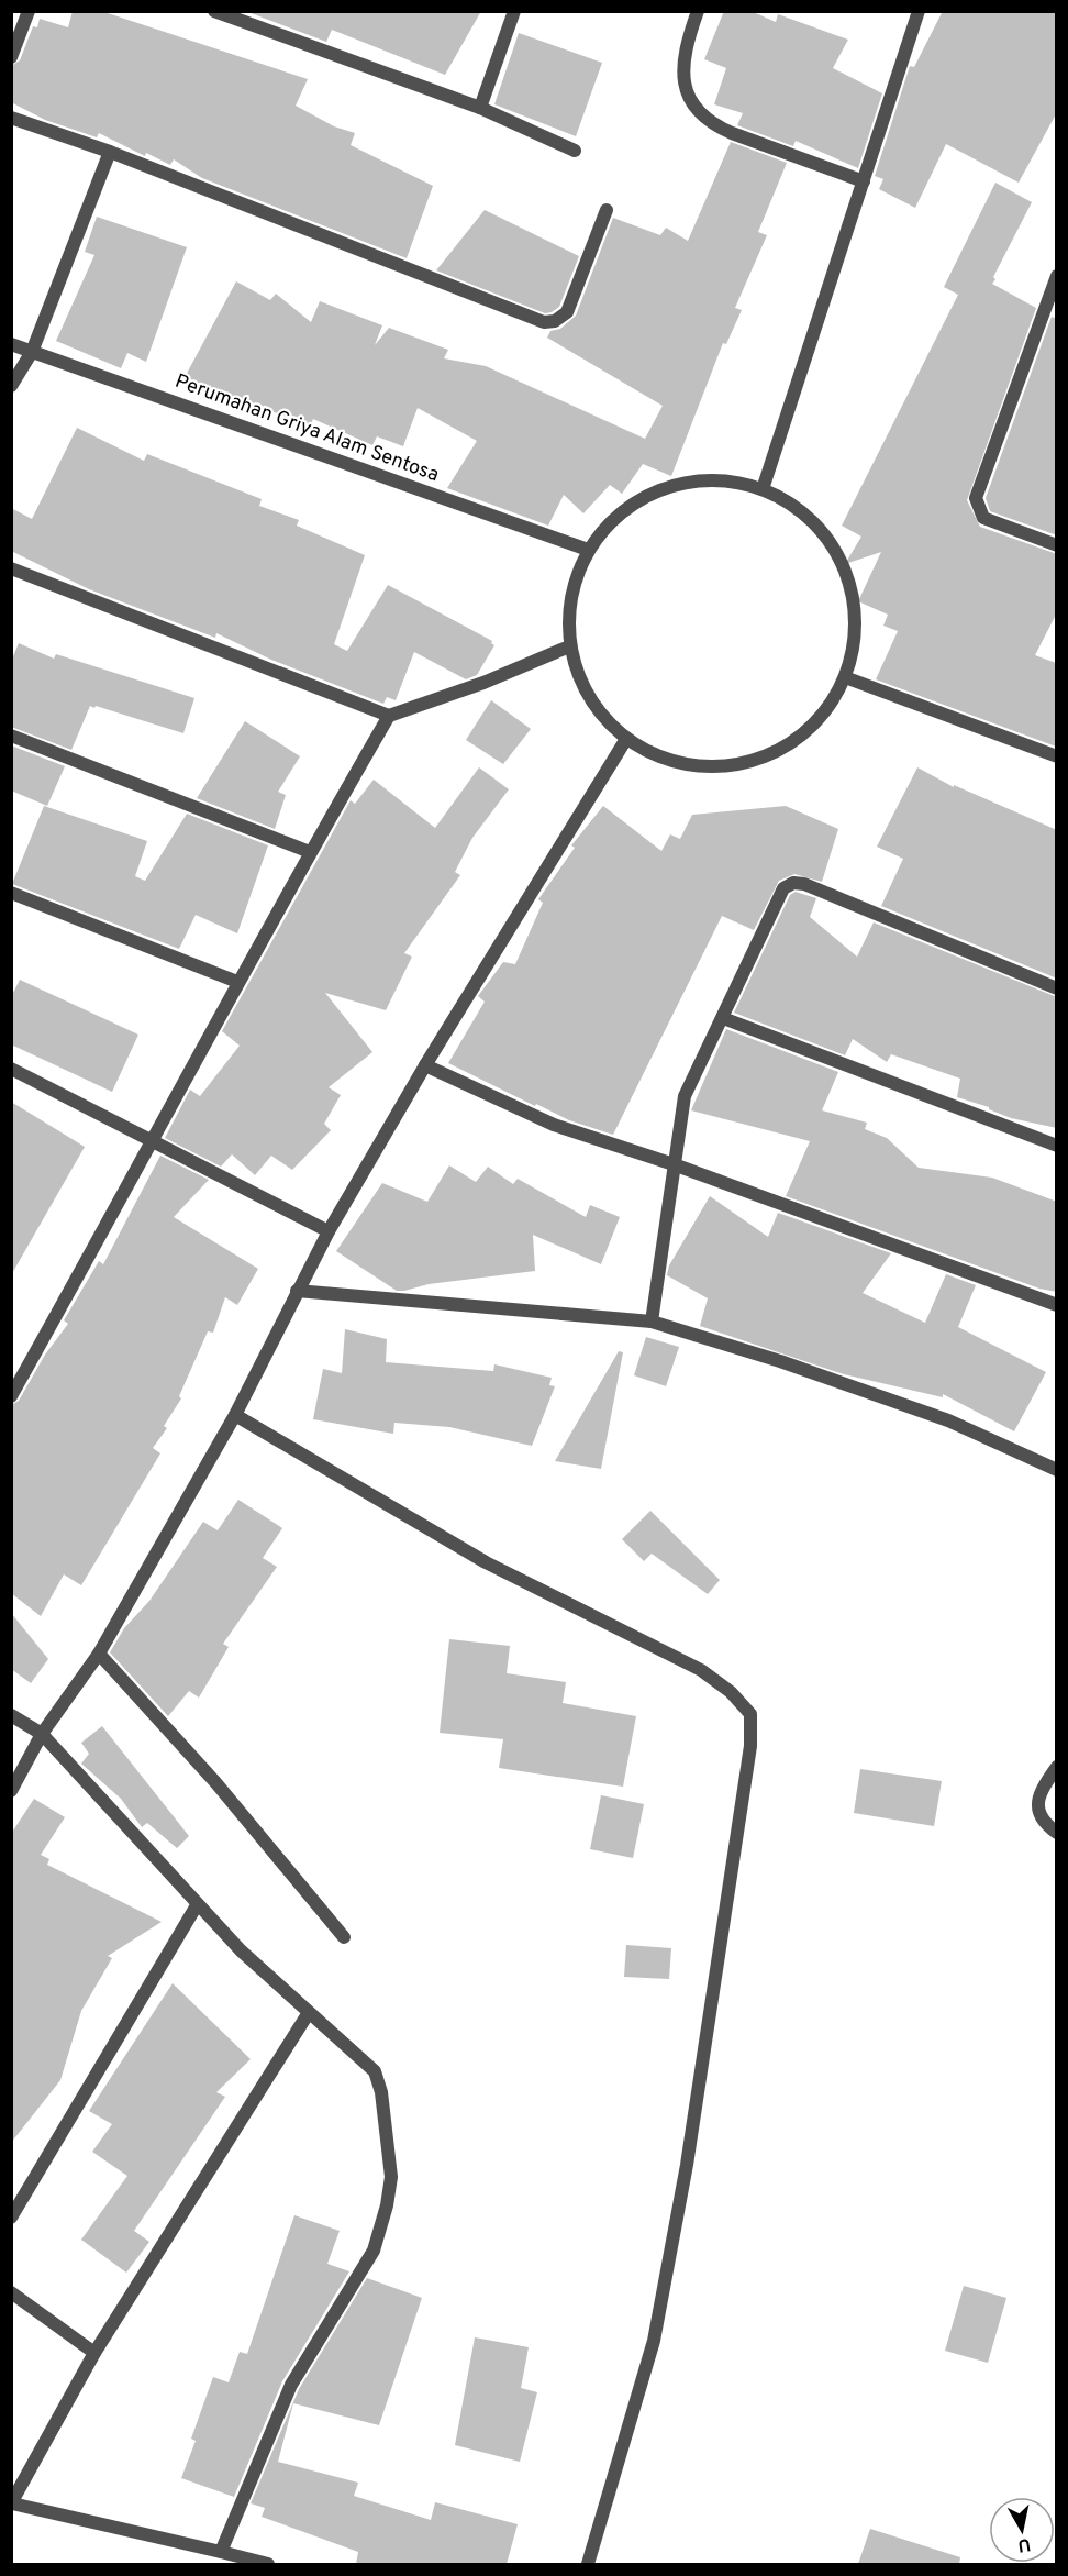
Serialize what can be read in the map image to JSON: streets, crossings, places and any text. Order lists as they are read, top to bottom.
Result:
{
  "streets": {
    "street": ["Perumahan Griya Alam Sentosa"]
  },
  "north": "bottom"
}
